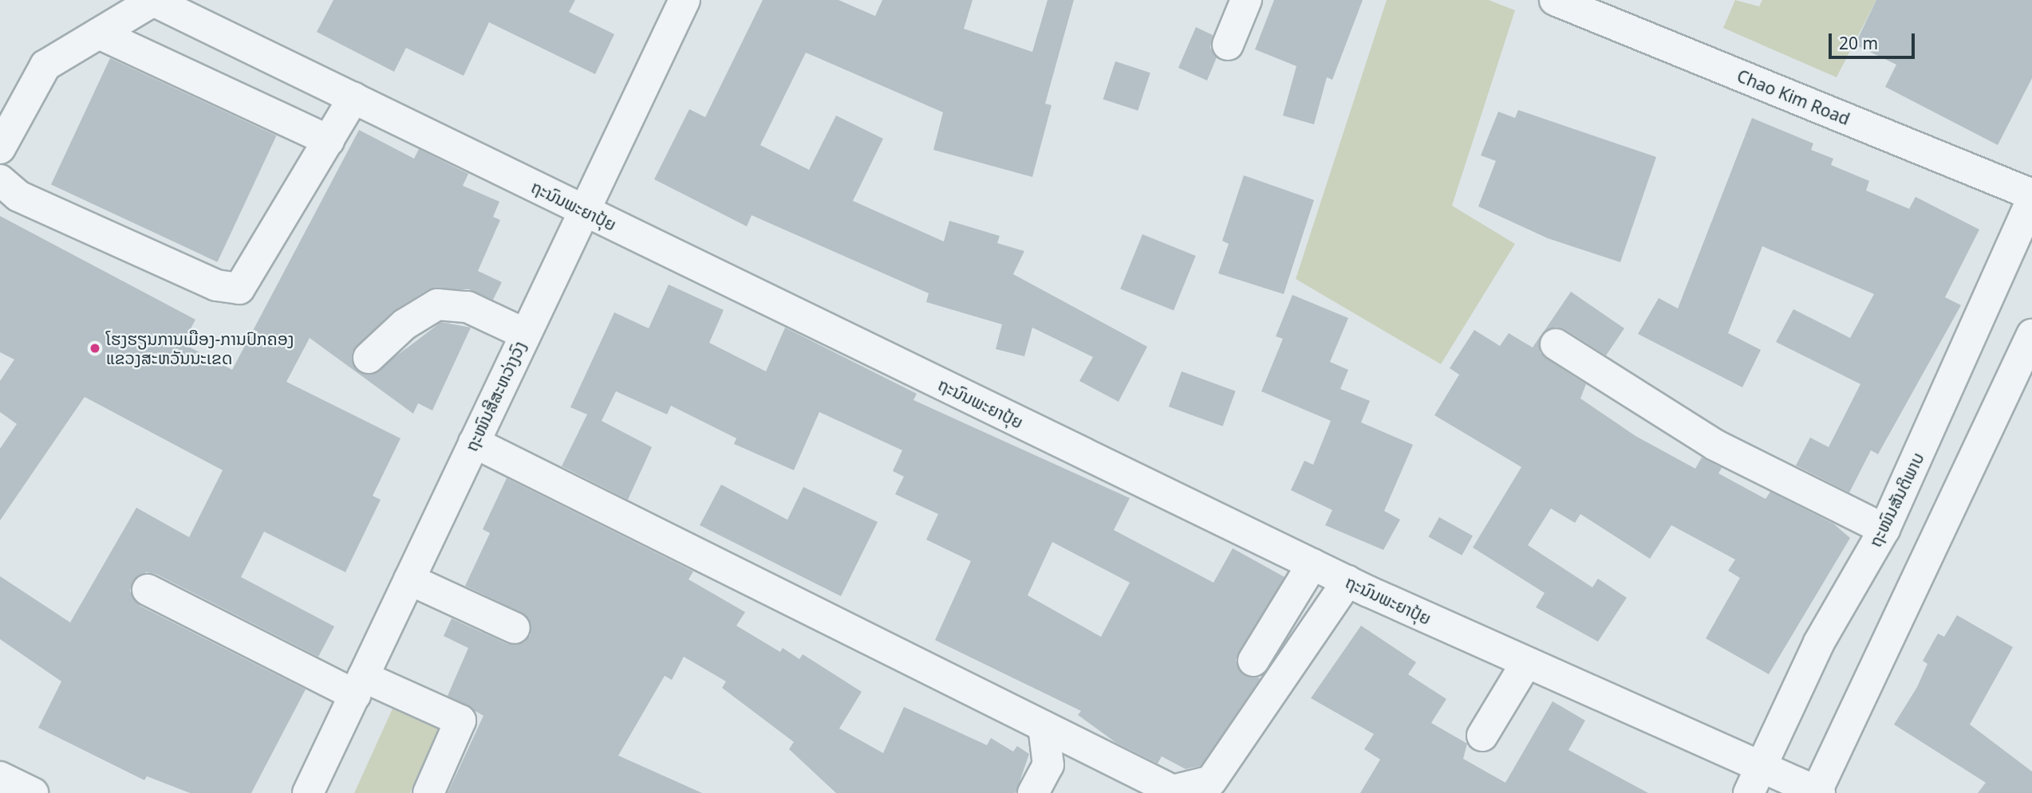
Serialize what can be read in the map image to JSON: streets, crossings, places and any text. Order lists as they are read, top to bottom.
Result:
{
  "streets": {
    "street": [
      "Chao Kim Road",
      "ຖະນົນພະຍາປຸ້ຍ",
      "ຖະໜົນສີສະຫວ່າງວົງ",
      "ຖະໜົນສັນຕິພາບ"
    ]
  },
  "crossings": [
    ["ຖະນົນພະຍາປຸ້ຍ", "ຖະໜົນສີສະຫວ່າງວົງ"],
    ["ຖະນົນພະຍາປຸ້ຍ", "ຖະໜົນສັນຕິພາບ"]
  ],
  "places": ["ໂຮງຮຽນການເມືອງ-ການປົກຄອງ ແຂວງສະຫວັນນະເຂດ"],
  "scale_bar": "20 m"
}
